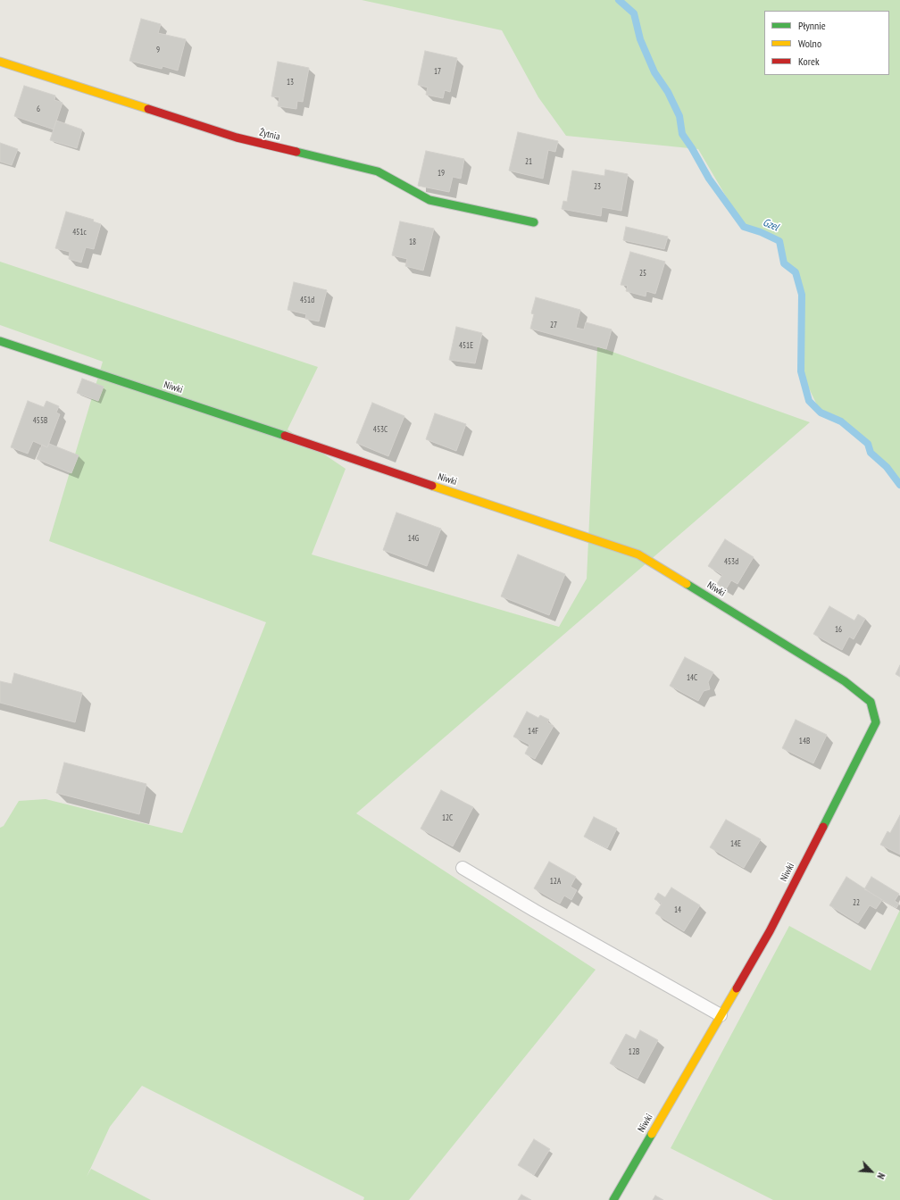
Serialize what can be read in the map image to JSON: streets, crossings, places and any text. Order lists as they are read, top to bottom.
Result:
{
  "streets": {
    "street": ["Żytnia", "Niwki"]
  },
  "water": ["Gzel"],
  "house_numbers": [
    "9",
    "17",
    "13",
    "6",
    "21",
    "19",
    "23",
    "451c",
    "18",
    "25",
    "451d",
    "27",
    "451E",
    "455B",
    "453C",
    "14G",
    "453d",
    "16",
    "14C",
    "14F",
    "14B",
    "12C",
    "14E",
    "12A",
    "22",
    "14",
    "12B"
  ],
  "legend": ["Płynnie", "Wolno", "Korek"],
  "north": "bottom right"
}
